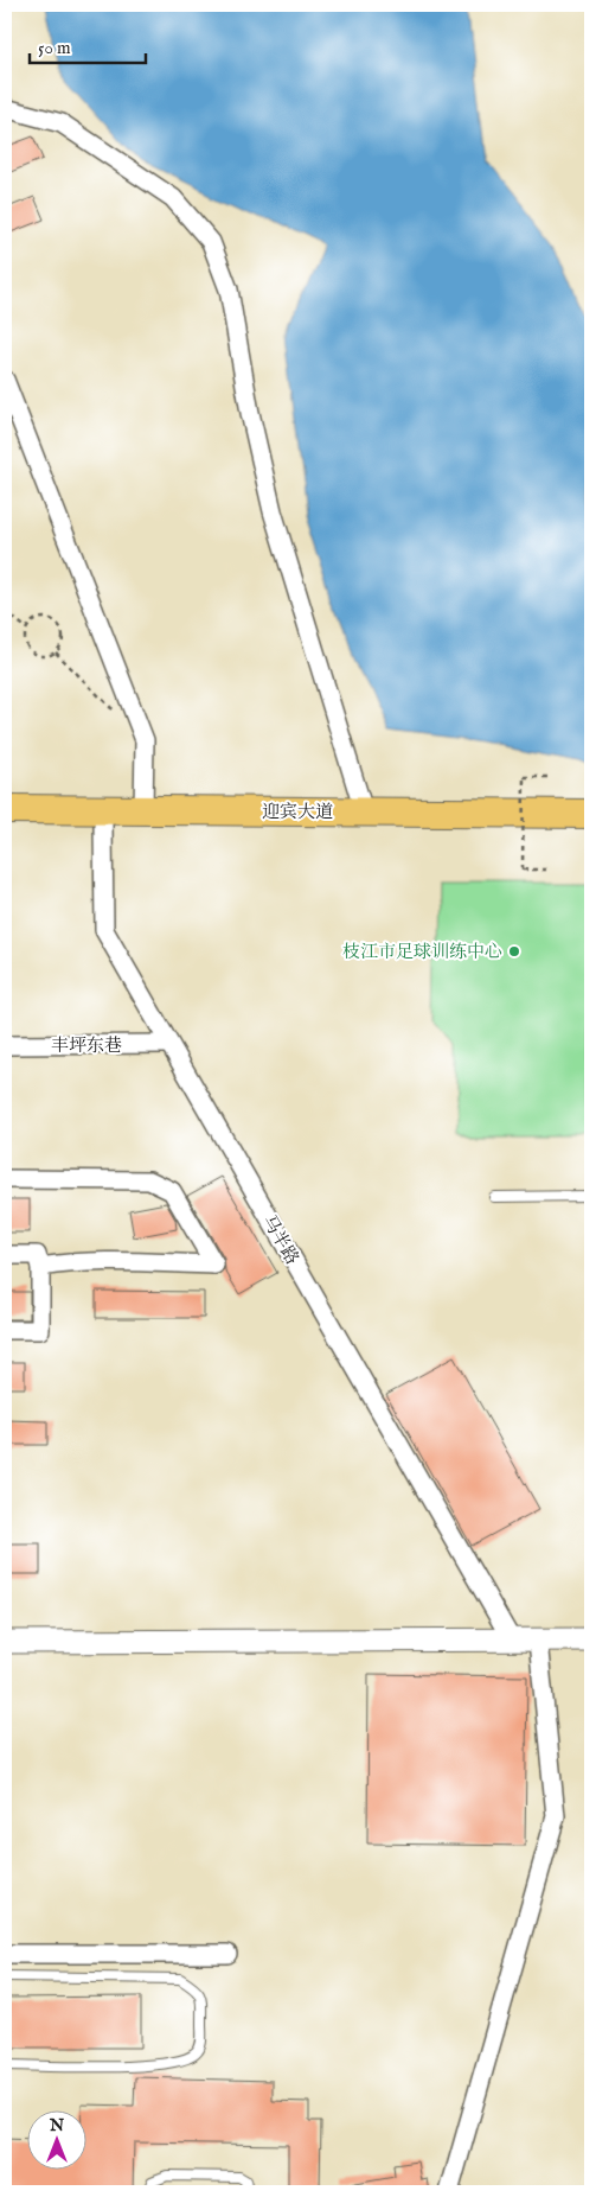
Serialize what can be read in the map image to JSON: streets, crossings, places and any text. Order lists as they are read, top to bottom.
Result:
{
  "streets": {
    "main road": ["迎宾大道"],
    "street": ["丰坪东巷", "马半路"]
  },
  "crossings": [
    ["迎宾大道", "马半路"],
    ["丰坪东巷", "马半路"]
  ],
  "places": ["枝江市足球训练中心"],
  "scale_bar": "50 m",
  "north": "top"
}
